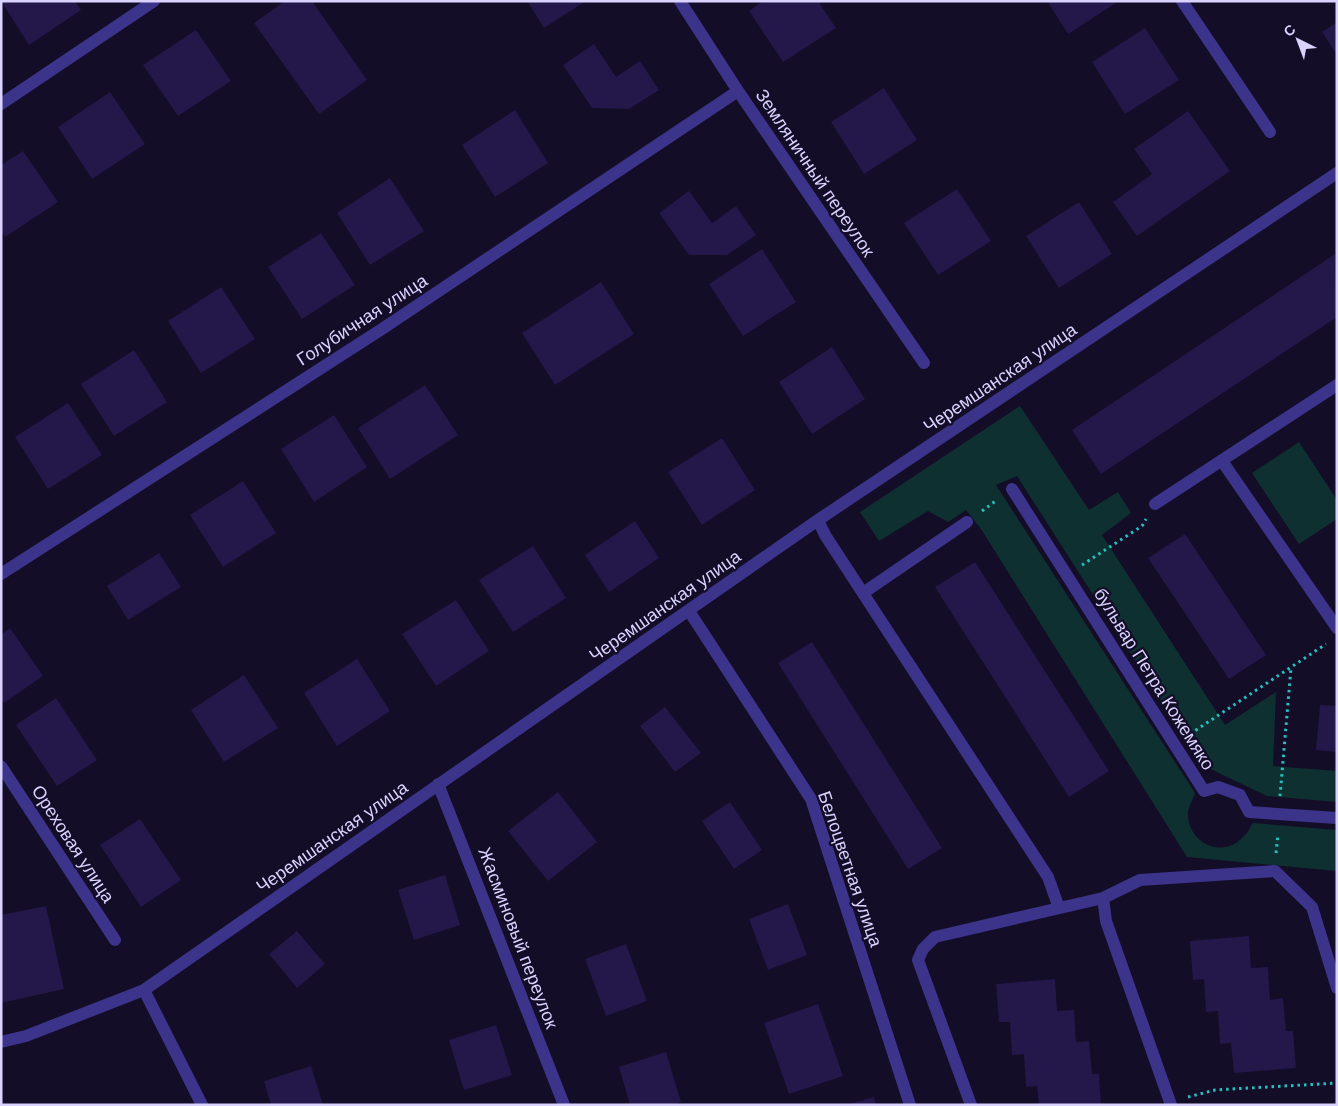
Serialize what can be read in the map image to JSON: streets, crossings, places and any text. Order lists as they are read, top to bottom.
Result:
{
  "streets": {
    "street": [
      "Земляничный переулок",
      "Голубичная улица",
      "Черемшанская улица",
      "бульвар Петра Кожемяко",
      "Ореховая улица",
      "Белоцветная улица",
      "Жасминовый переулок"
    ]
  },
  "crossings": [
    ["Земляничный переулок", "Голубичная улица"],
    ["Черемшанская улица", "Белоцветная улица"],
    ["Черемшанская улица", "Жасминовый переулок"]
  ],
  "north": "top left"
}
